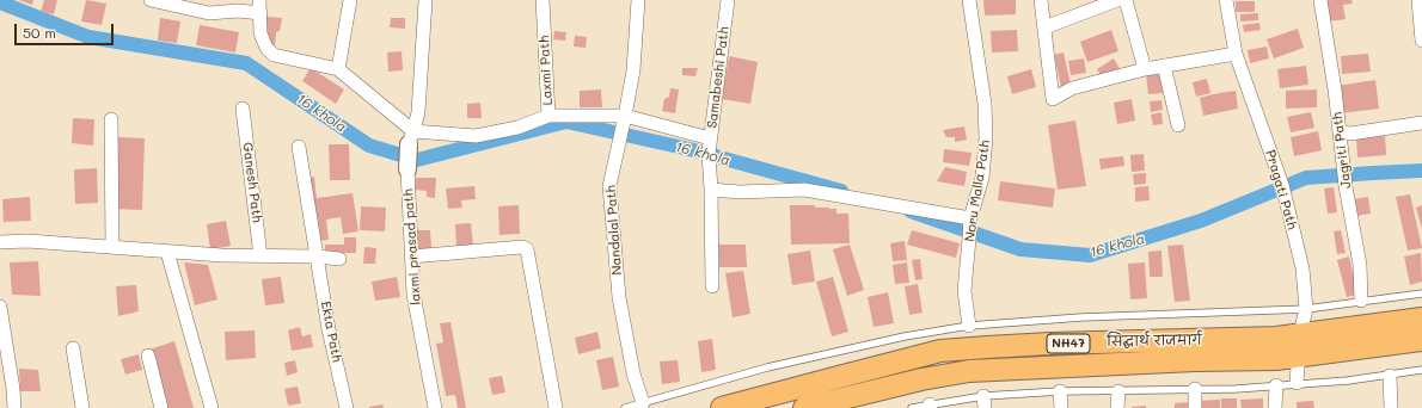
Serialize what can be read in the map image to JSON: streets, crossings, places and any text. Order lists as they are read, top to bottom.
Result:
{
  "streets": {
    "highway": ["सिद्धार्थ राजमार्ग", "NH47"],
    "street": [
      "Laxmi Path",
      "Samabeshi Path",
      "Jagriti Path",
      "Ganesh Path",
      "Pragati Path",
      "Noru Malla Path",
      "Nandalal Path",
      "laxmi prasad path",
      "Ekta Path"
    ]
  },
  "crossings": [
    ["Pragati Path", "सिद्धार्थ राजमार्ग"]
  ],
  "water": ["16 khola"],
  "scale_bar": "50 m"
}
